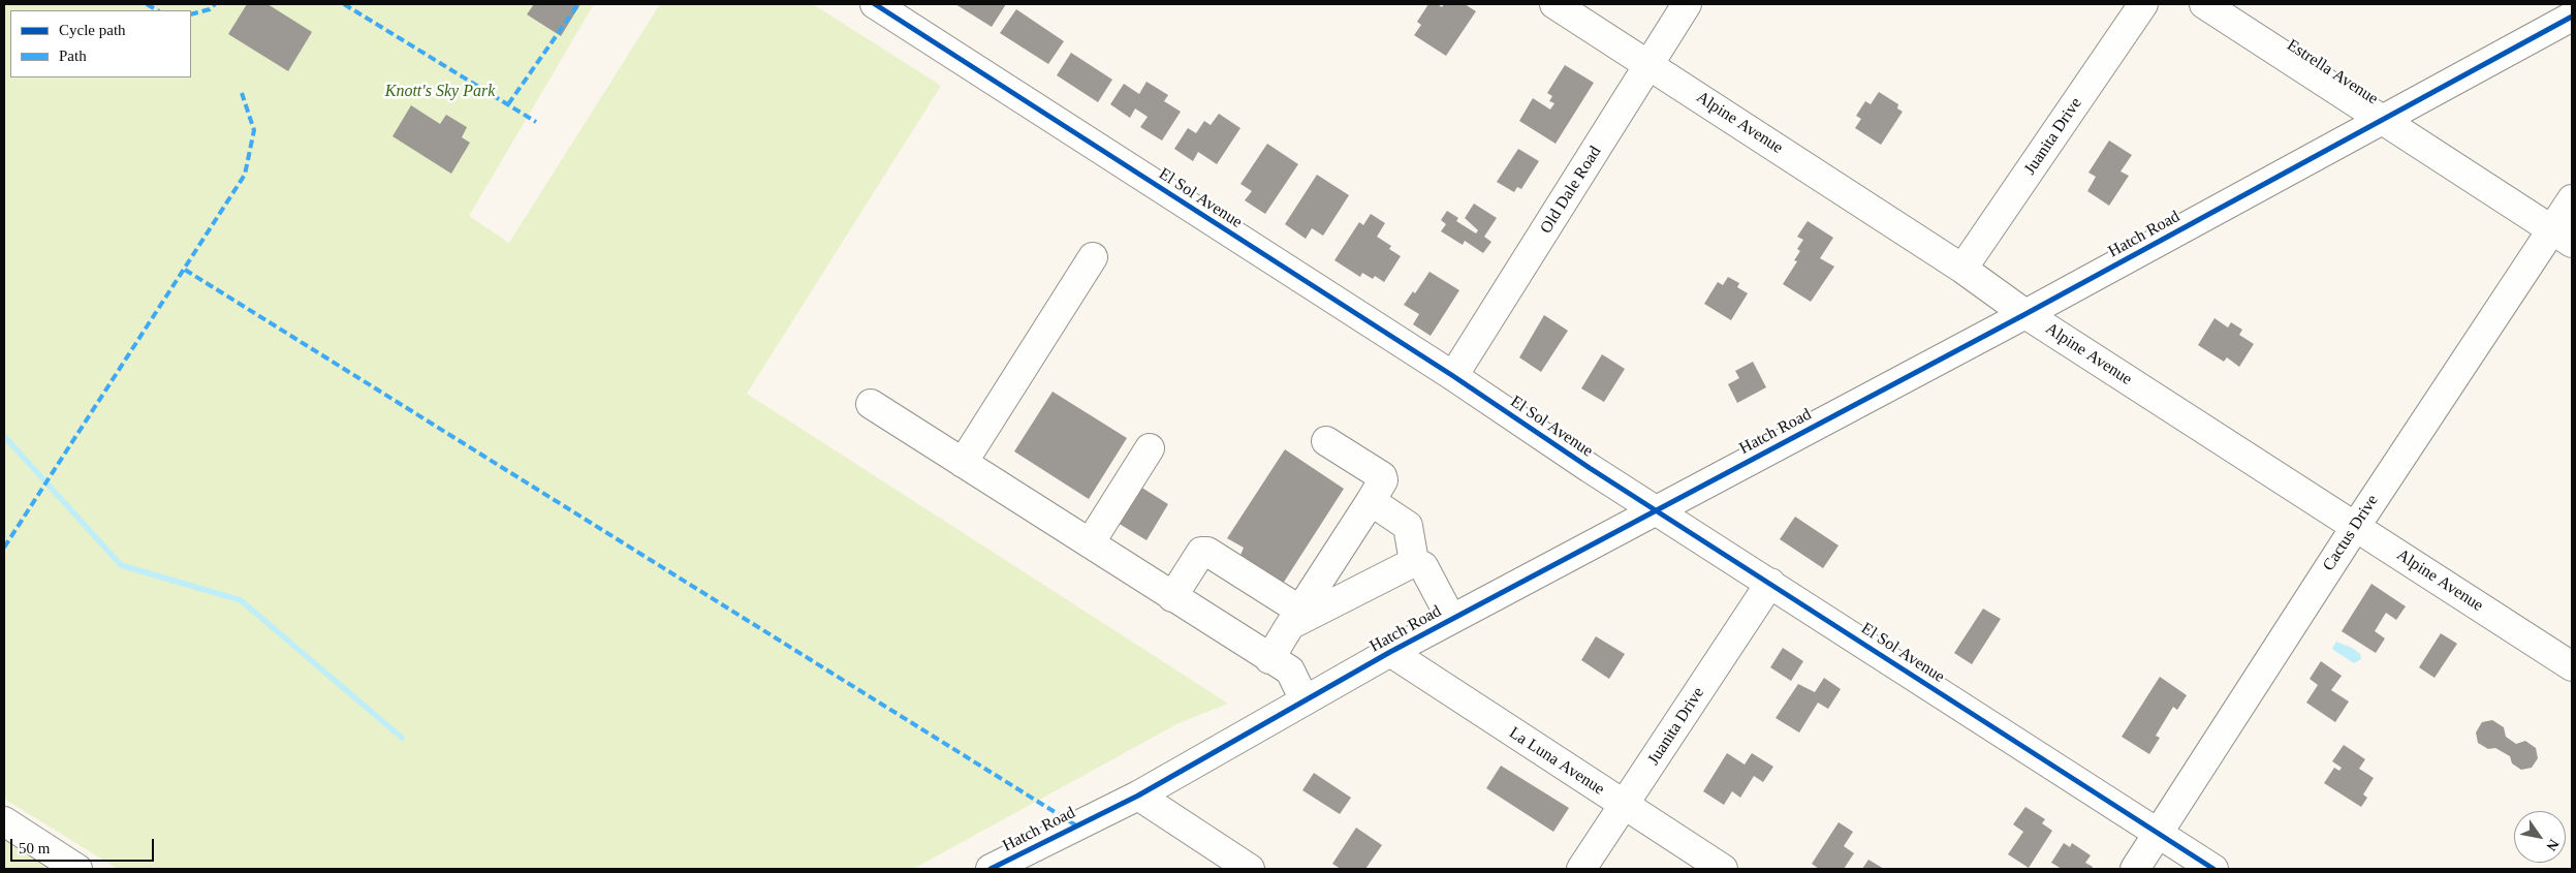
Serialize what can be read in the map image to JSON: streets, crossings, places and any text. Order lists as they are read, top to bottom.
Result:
{
  "streets": {
    "street": [
      "Estrella Avenue",
      "Alpine Avenue",
      "Juanita Drive",
      "Old Dale Road",
      "El Sol Avenue",
      "Hatch Road",
      "Cactus Drive",
      "La Luna Avenue"
    ]
  },
  "crossings": [
    ["Estrella Avenue", "Hatch Road"],
    ["Estrella Avenue", "Cactus Drive"],
    ["Alpine Avenue", "Juanita Drive"],
    ["Alpine Avenue", "Old Dale Road"],
    ["Alpine Avenue", "Hatch Road"],
    ["Alpine Avenue", "Cactus Drive"],
    ["Juanita Drive", "El Sol Avenue"],
    ["Juanita Drive", "La Luna Avenue"],
    ["Old Dale Road", "El Sol Avenue"],
    ["El Sol Avenue", "Hatch Road"],
    ["El Sol Avenue", "Cactus Drive"],
    ["Hatch Road", "La Luna Avenue"]
  ],
  "parks": ["Knott's Sky Park"],
  "legend": ["Cycle path", "Path"],
  "scale_bar": "50 m",
  "north": "bottom right"
}
